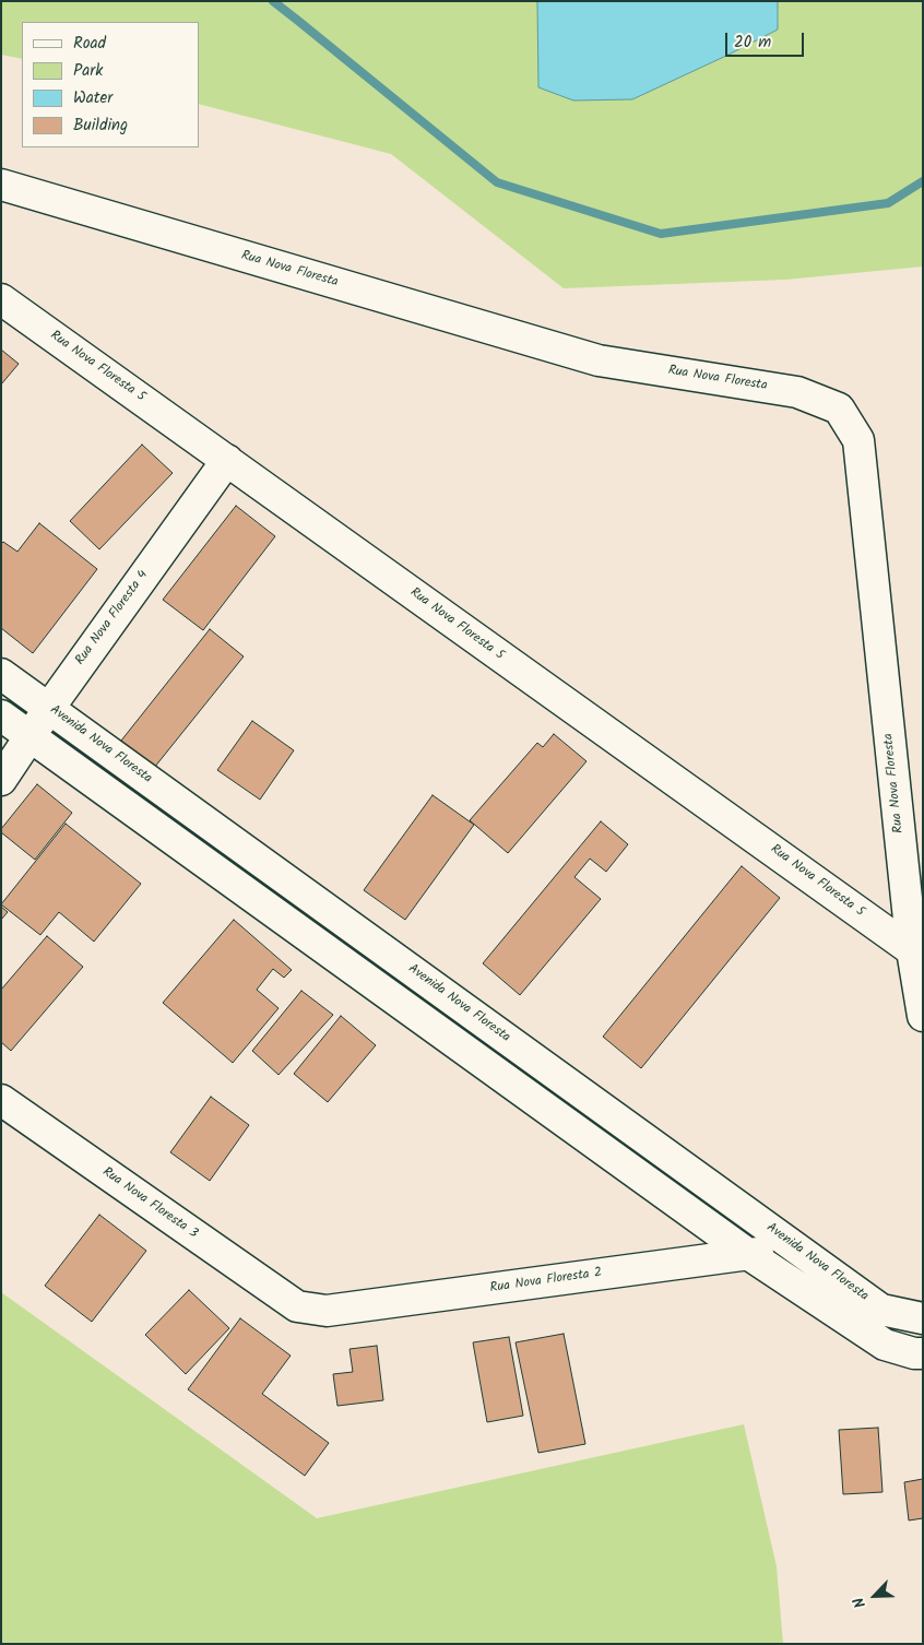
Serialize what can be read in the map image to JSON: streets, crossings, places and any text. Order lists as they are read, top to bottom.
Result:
{
  "streets": {
    "street": [
      "Rua Nova Floresta",
      "Rua Nova Floresta 5",
      "Rua Nova Floresta 4",
      "Avenida Nova Floresta",
      "Rua Nova Floresta 3",
      "Rua Nova Floresta 2"
    ]
  },
  "crossings": [
    ["Rua Nova Floresta", "Rua Nova Floresta 5"],
    ["Rua Nova Floresta 5", "Rua Nova Floresta 4"],
    ["Rua Nova Floresta 4", "Avenida Nova Floresta"],
    ["Avenida Nova Floresta", "Rua Nova Floresta 2"],
    ["Rua Nova Floresta 3", "Rua Nova Floresta 2"]
  ],
  "legend": [
    "Road",
    "Park",
    "Water",
    "Building"
  ],
  "scale_bar": "20 m",
  "north": "bottom left"
}
